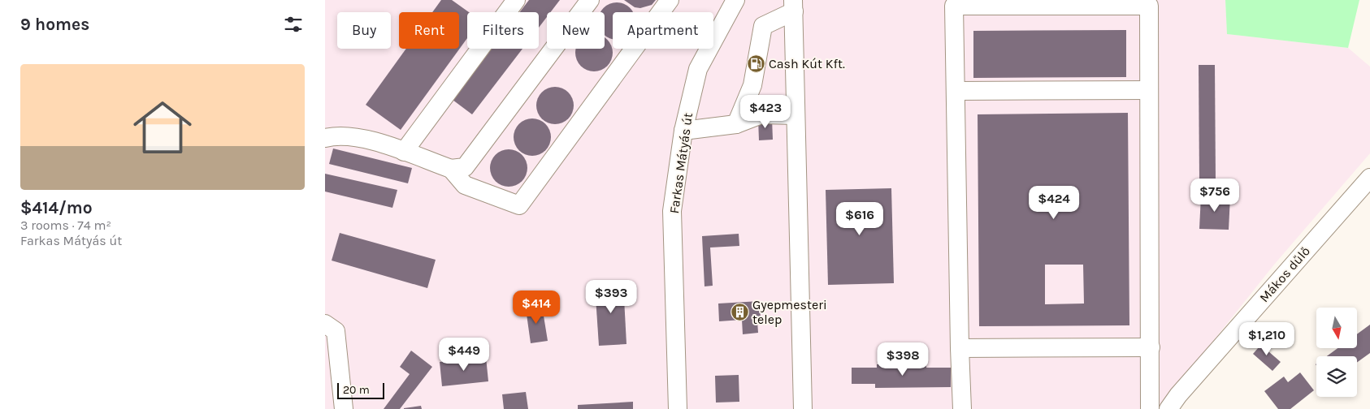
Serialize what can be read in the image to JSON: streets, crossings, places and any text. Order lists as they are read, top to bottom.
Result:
{
  "streets": {
    "street": ["Farkas Mátyás út", "Mákos dűlő"]
  },
  "places": {
    "fuel station": ["Cash Kút Kft."],
    "building": ["Gyepmesteri telep"]
  },
  "scale_bar": "20 m",
  "north": "bottom",
  "page": {
    "heading": "9 homes",
    "chip": [
      "Buy",
      "Rent",
      "Filters",
      "New",
      "Apartment"
    ],
    "list": [
      {
        "name": "$414/mo",
        "note": "3 rooms · 74 m² · Farkas Mátyás út"
      }
    ],
    "price": [
      "$423",
      "$756",
      "$424",
      "$616",
      "$393",
      "$414",
      "$1,210",
      "$449",
      "$398"
    ],
    "scale": "20 m"
  }
}
